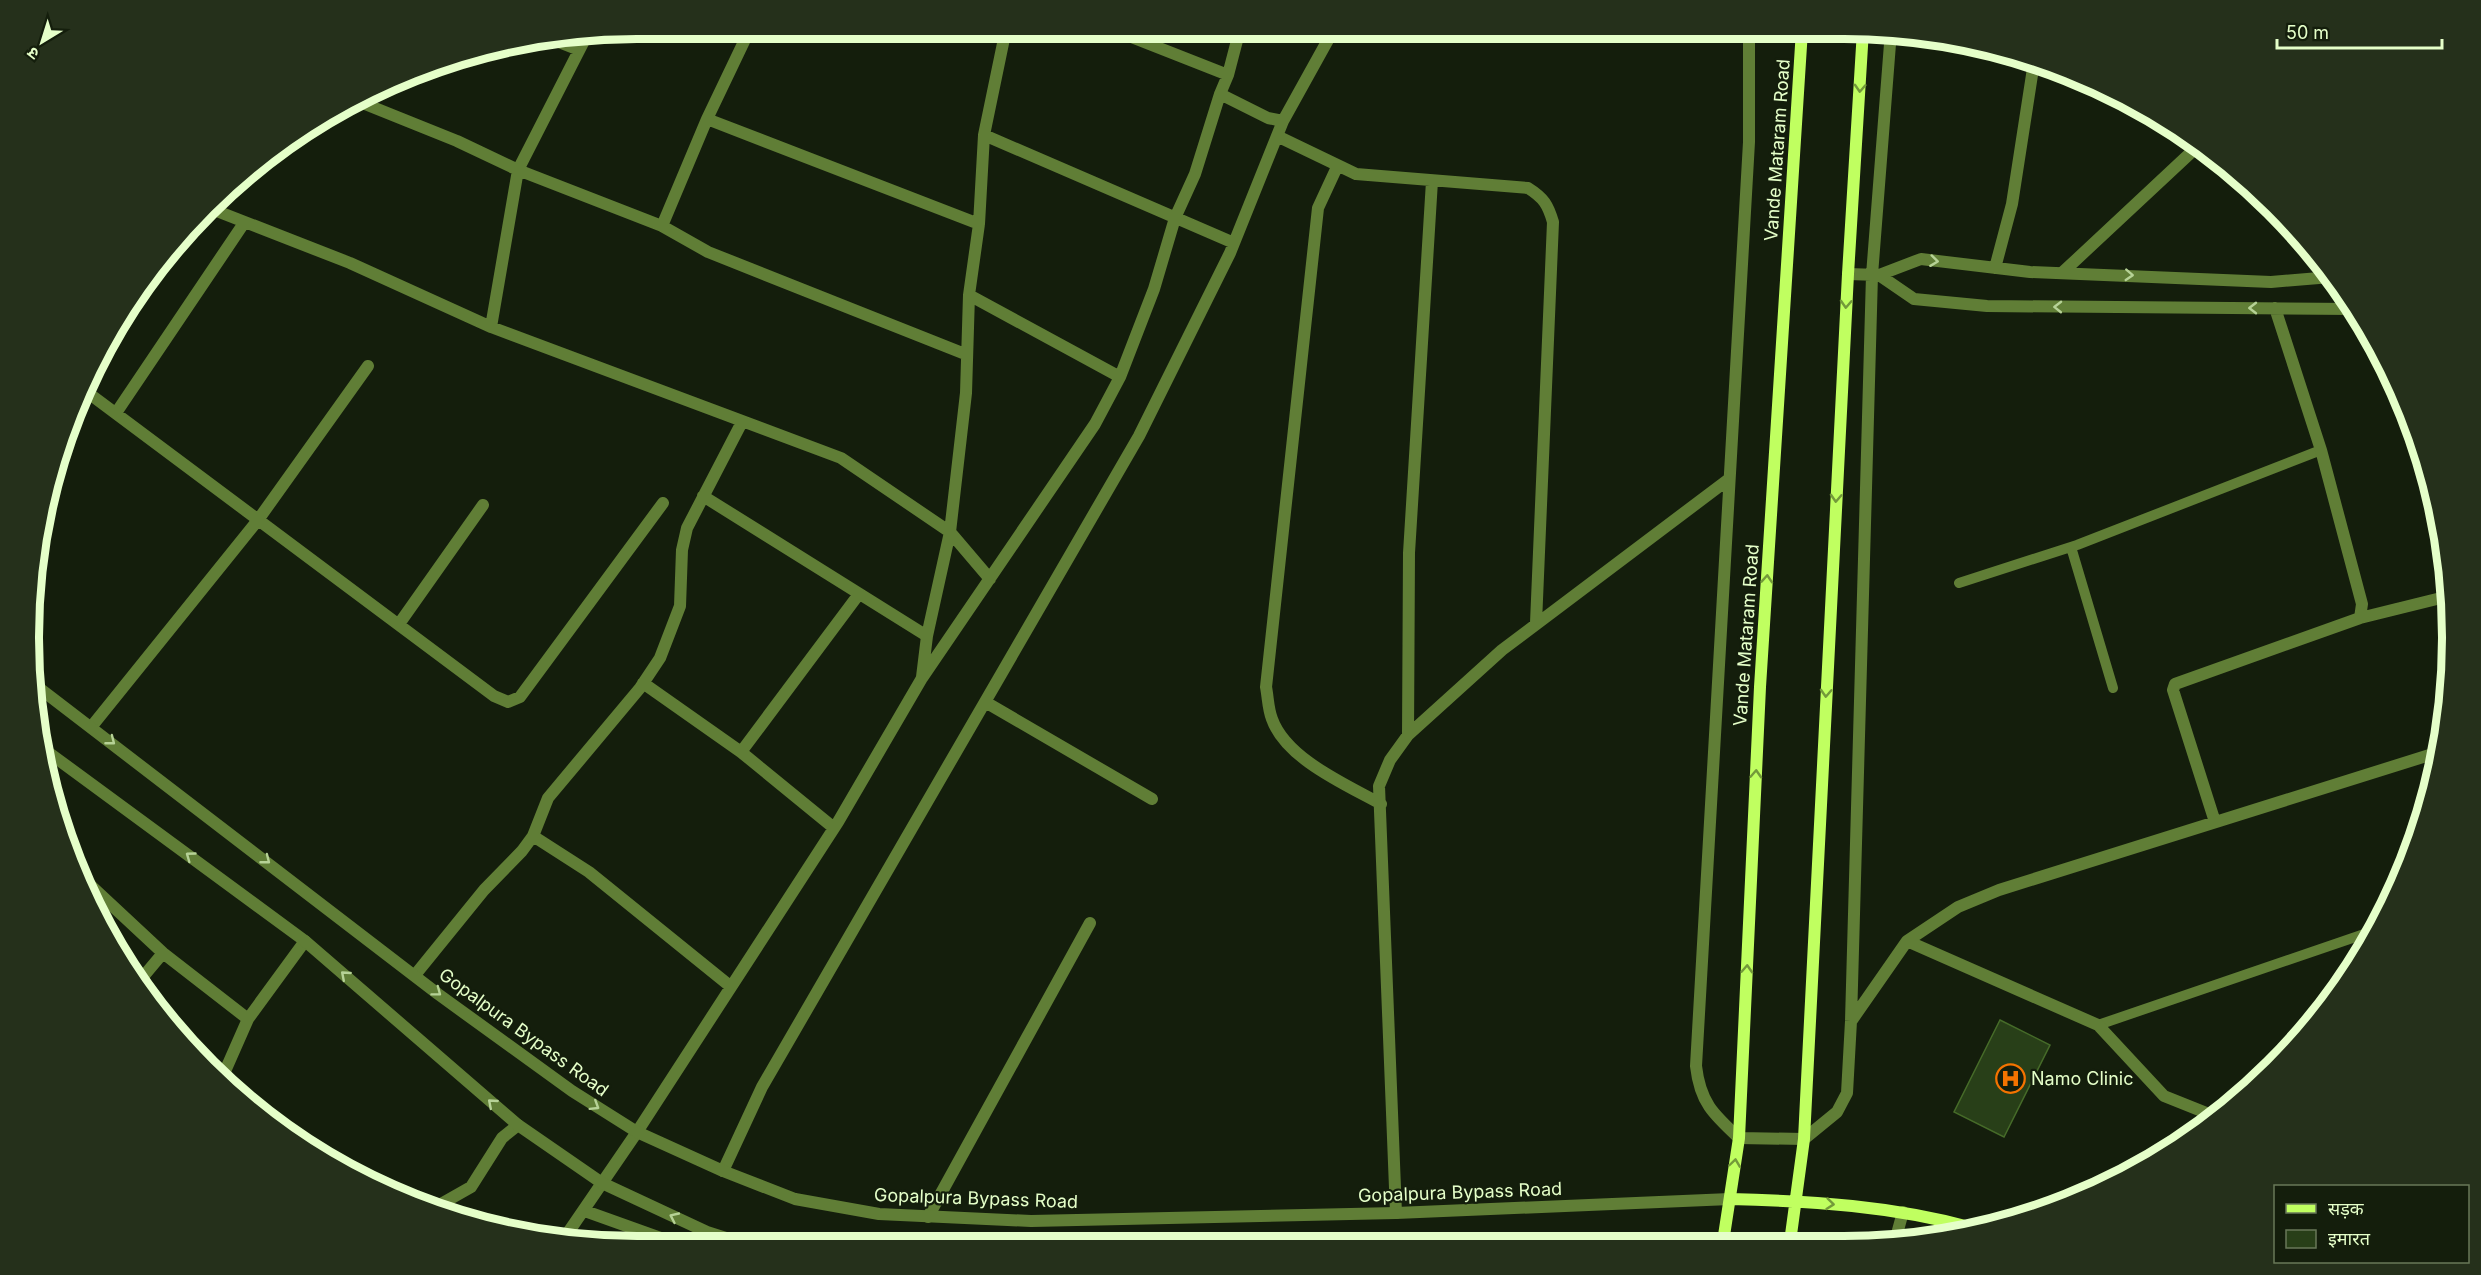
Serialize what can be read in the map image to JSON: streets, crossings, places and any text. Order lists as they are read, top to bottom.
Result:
{
  "streets": {
    "main road": ["Vande Mataram Road", "Gopalpura Bypass Road"]
  },
  "crossings": [
    ["Vande Mataram Road", "Gopalpura Bypass Road"]
  ],
  "places": {
    "hospital": ["Namo Clinic"]
  },
  "legend": ["सड़क", "इमारत"],
  "scale_bar": "50 m",
  "north": "bottom left"
}
